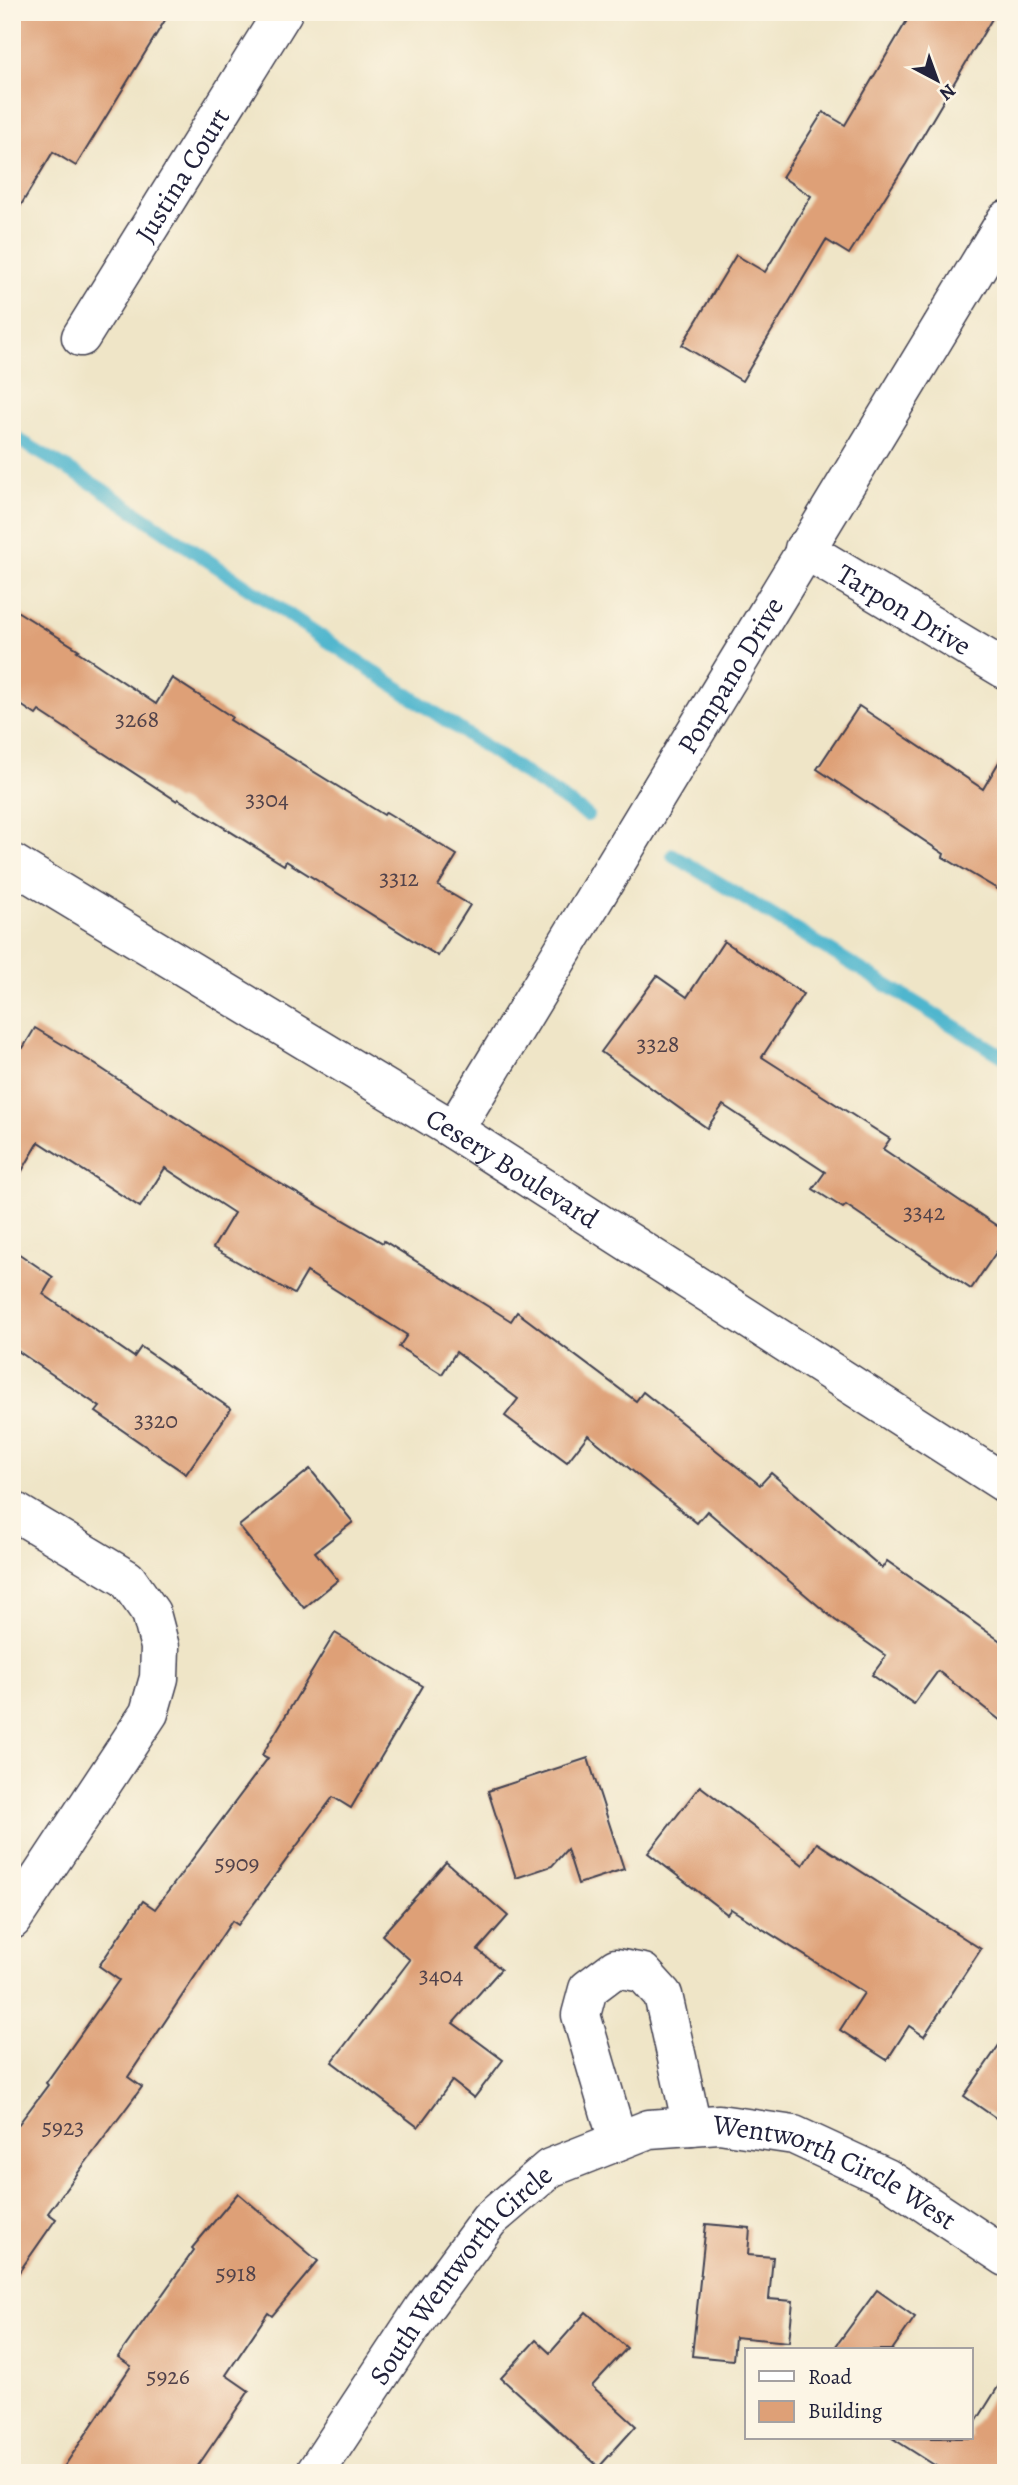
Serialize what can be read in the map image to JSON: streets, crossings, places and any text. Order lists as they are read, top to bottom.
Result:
{
  "streets": {
    "street": [
      "Justina Court",
      "Tarpon Drive",
      "Pompano Drive",
      "Cesery Boulevard",
      "Wentworth Circle West",
      "South Wentworth Circle"
    ]
  },
  "crossings": [
    ["Tarpon Drive", "Pompano Drive"],
    ["Pompano Drive", "Cesery Boulevard"],
    ["Wentworth Circle West", "South Wentworth Circle"]
  ],
  "house_numbers": [
    "3268",
    "3304",
    "3312",
    "3328",
    "3342",
    "3320",
    "5909",
    "3404",
    "5923",
    "5918",
    "5926"
  ],
  "legend": ["Road", "Building"],
  "north": "bottom right"
}
